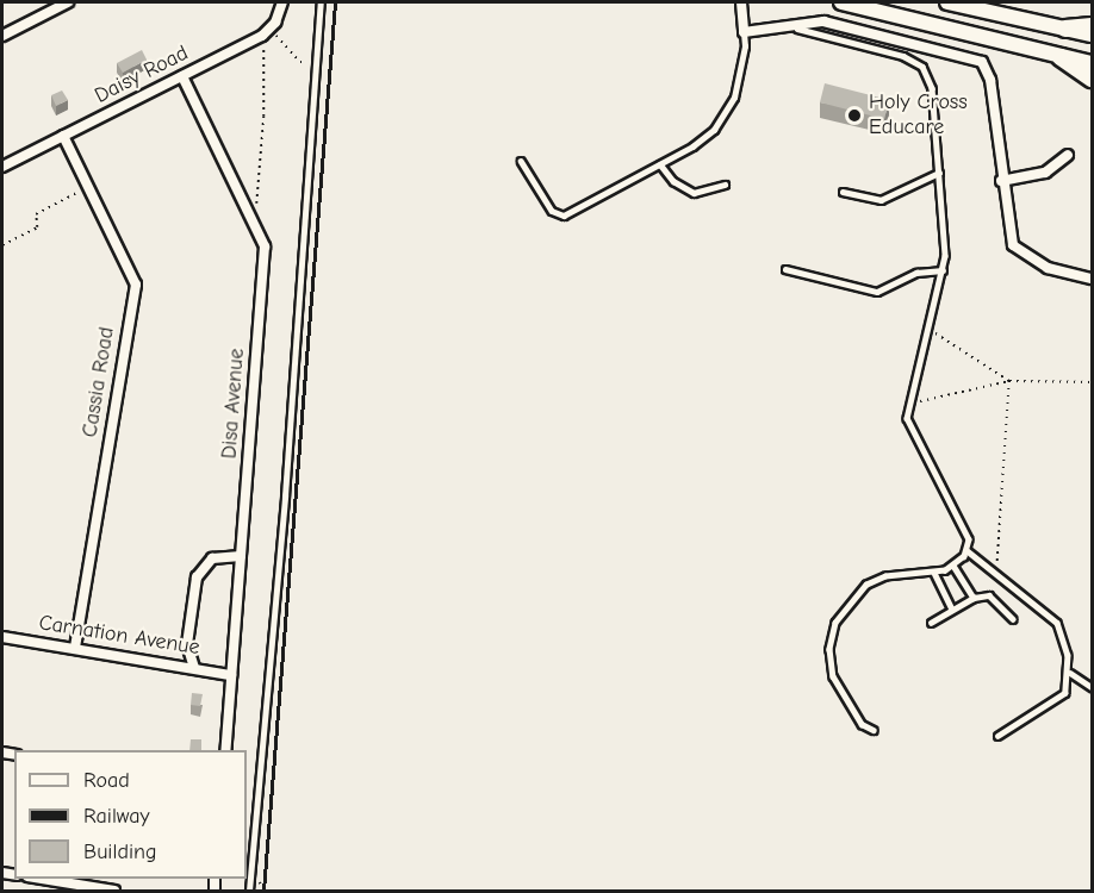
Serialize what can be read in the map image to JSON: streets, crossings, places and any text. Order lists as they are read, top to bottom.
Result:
{
  "streets": {
    "street": [
      "Daisy Road",
      "Cassia Road",
      "Disa Avenue",
      "Carnation Avenue"
    ]
  },
  "crossings": [
    ["Daisy Road", "Cassia Road"],
    ["Daisy Road", "Disa Avenue"],
    ["Cassia Road", "Carnation Avenue"],
    ["Disa Avenue", "Carnation Avenue"]
  ],
  "places": ["Holy Cross Educare"],
  "legend": ["Road", "Railway", "Building"]
}
